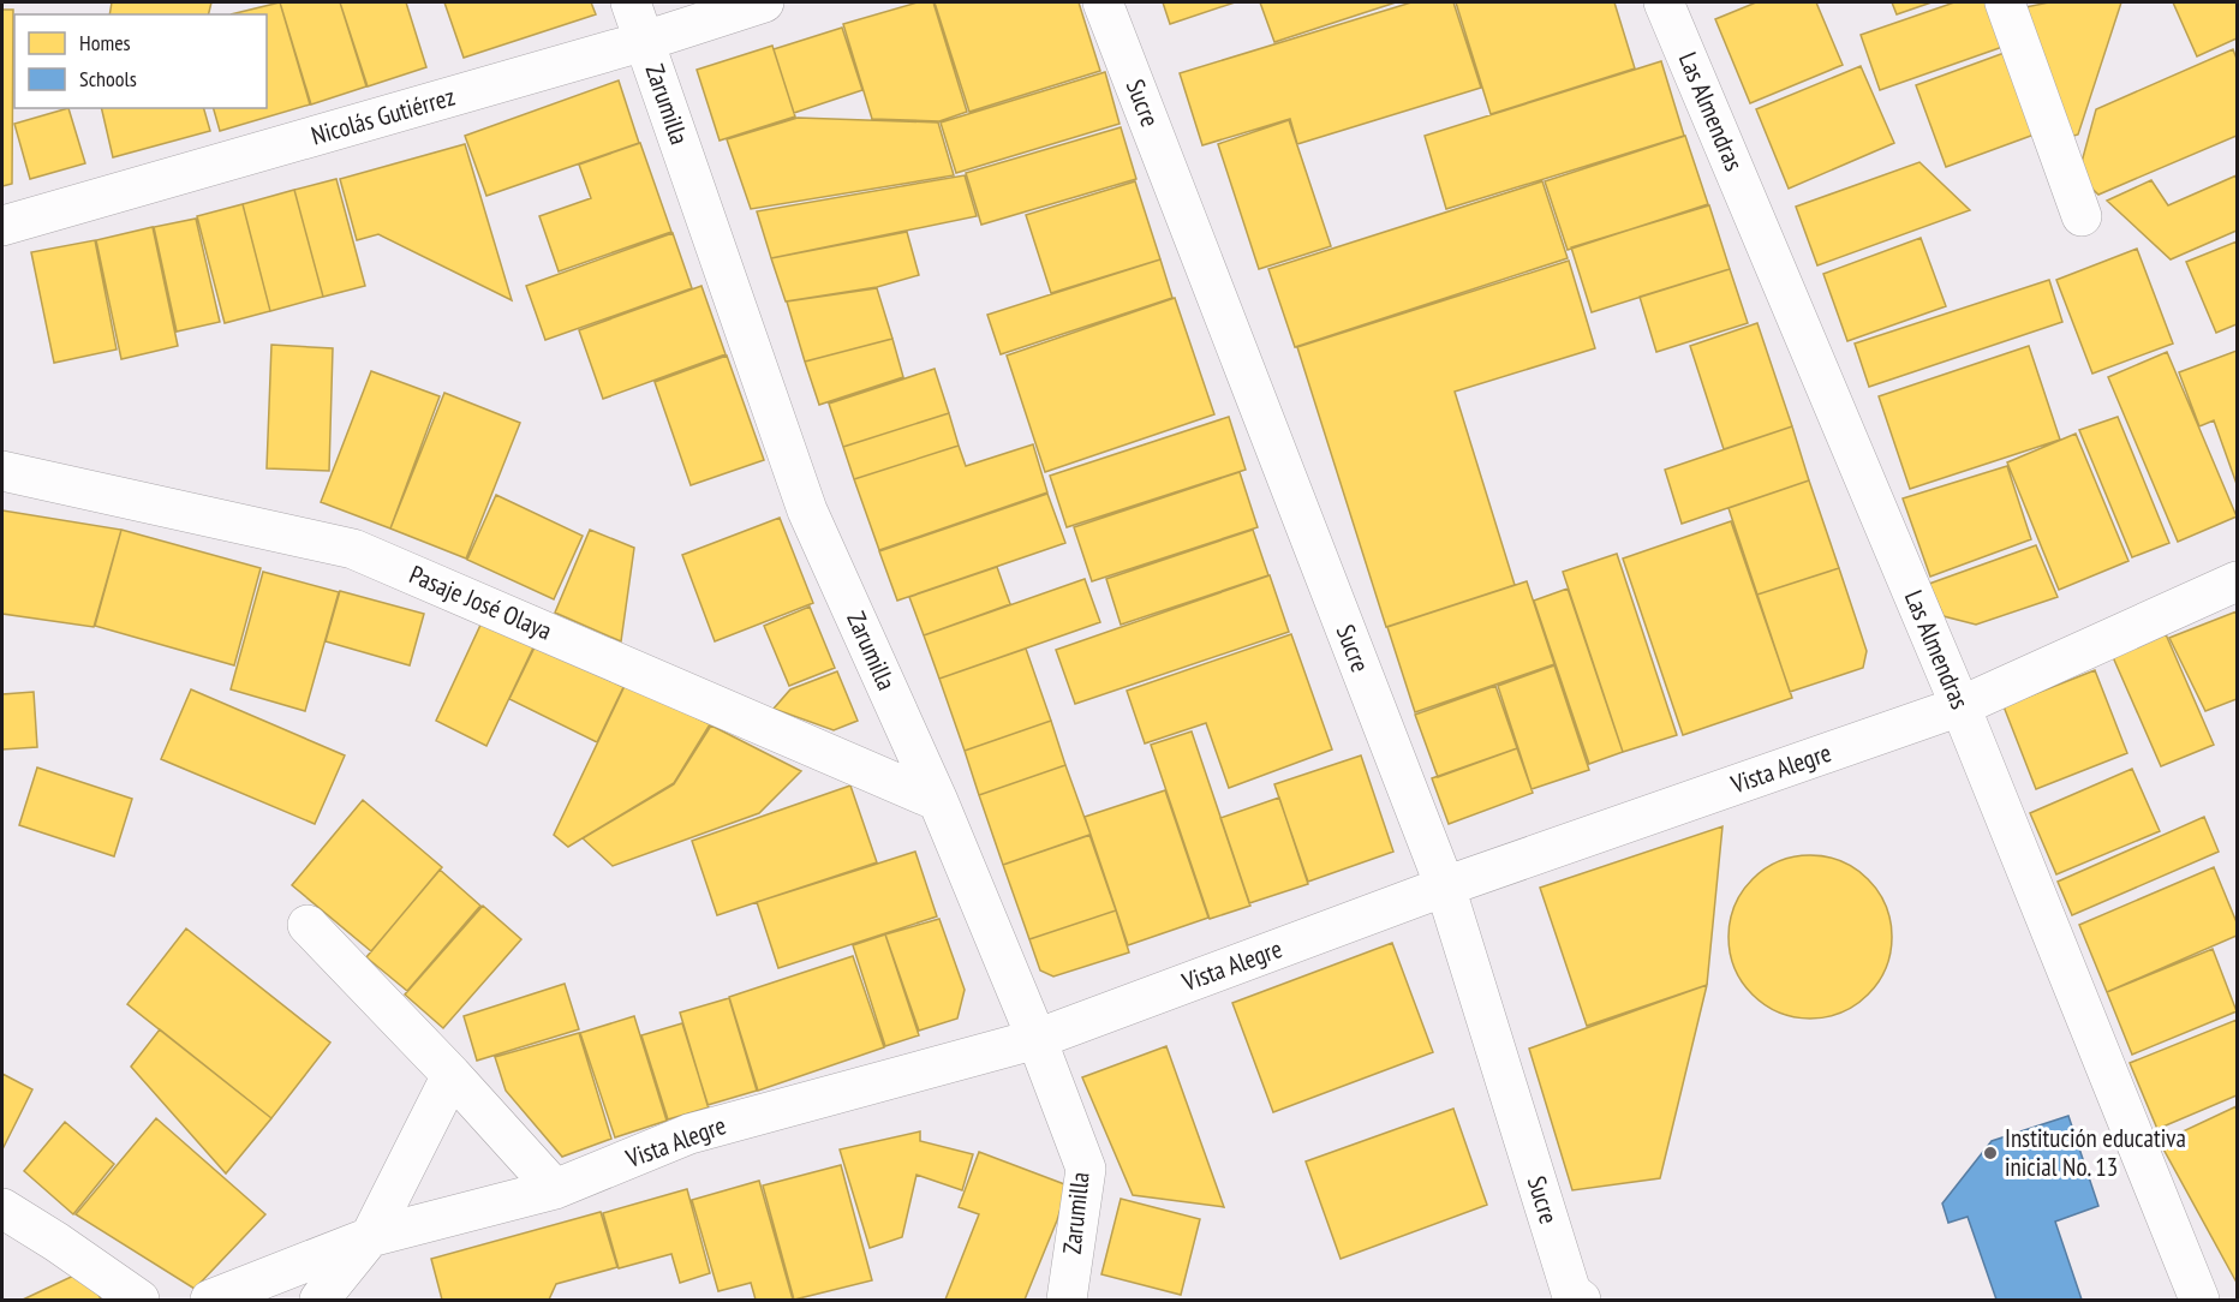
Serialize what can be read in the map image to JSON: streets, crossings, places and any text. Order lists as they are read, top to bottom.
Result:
{
  "streets": {
    "street": [
      "Sucre",
      "Zarumilla",
      "Las Almendras",
      "Nicolás Gutiérrez",
      "Pasaje José Olaya",
      "Vista Alegre"
    ]
  },
  "crossings": [
    ["Sucre", "Vista Alegre"],
    ["Zarumilla", "Nicolás Gutiérrez"],
    ["Zarumilla", "Pasaje José Olaya"],
    ["Zarumilla", "Vista Alegre"],
    ["Las Almendras", "Vista Alegre"]
  ],
  "places": ["Institución educativa inicial No. 13"],
  "legend": ["Homes", "Schools"]
}
